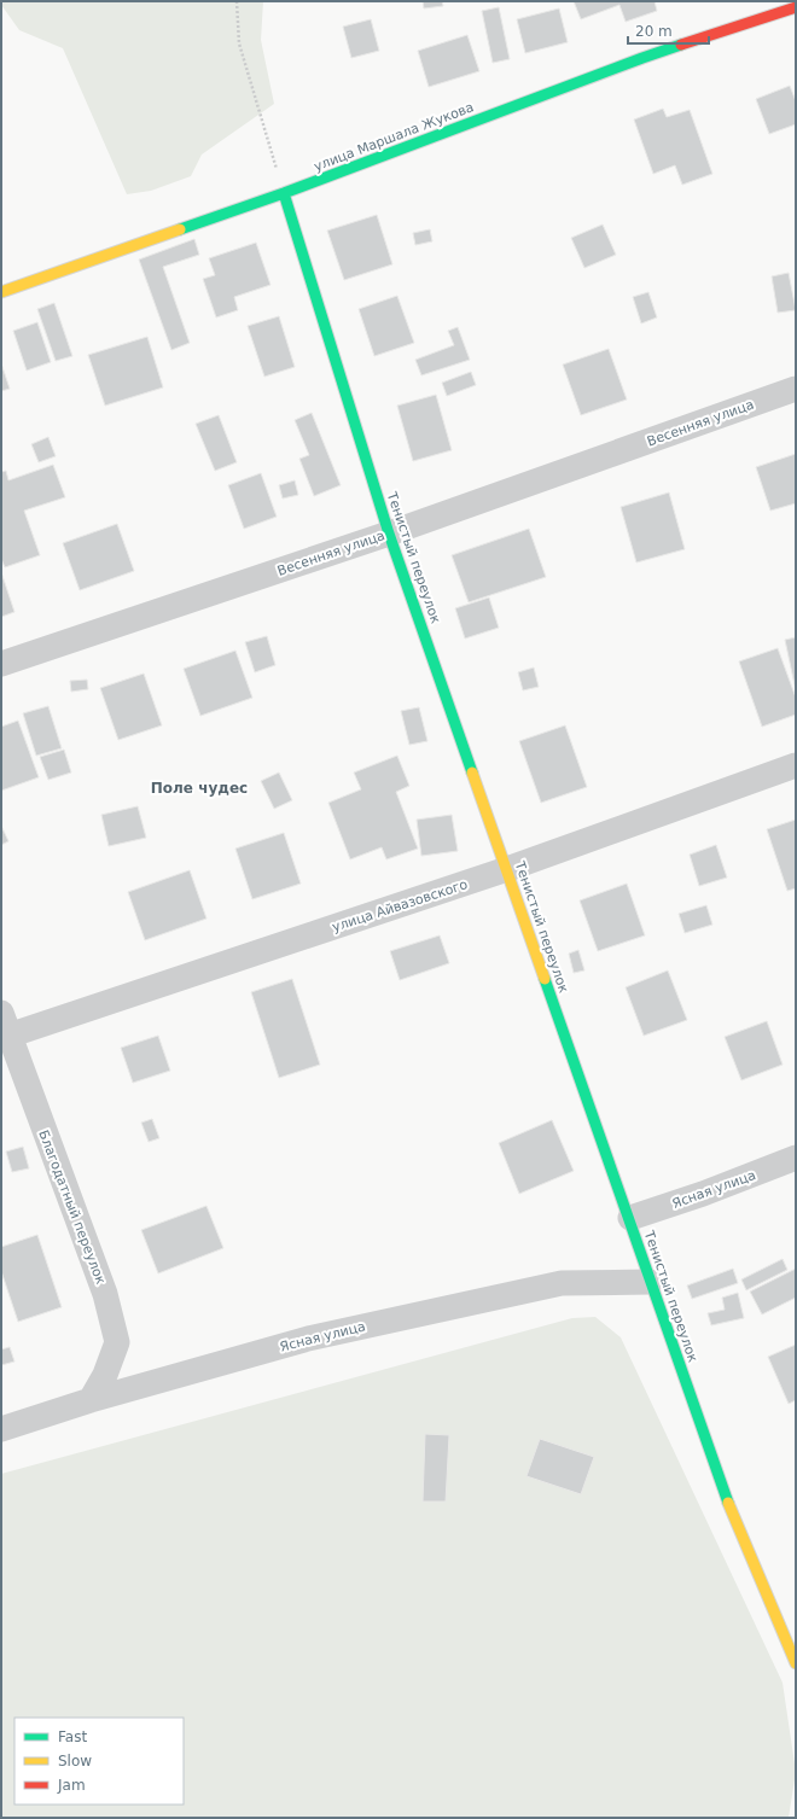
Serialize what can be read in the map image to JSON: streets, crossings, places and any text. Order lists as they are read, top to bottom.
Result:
{
  "streets": {
    "street": [
      "улица Маршала Жукова",
      "Весенняя улица",
      "Тенистый переулок",
      "улица Айвазовского",
      "Ясная улица",
      "Благодатный переулок"
    ]
  },
  "crossings": [
    ["улица Маршала Жукова", "Тенистый переулок"],
    ["Весенняя улица", "Тенистый переулок"],
    ["Тенистый переулок", "улица Айвазовского"],
    ["Тенистый переулок", "Ясная улица"],
    ["улица Айвазовского", "Благодатный переулок"],
    ["Ясная улица", "Благодатный переулок"]
  ],
  "districts": ["Поле чудес"],
  "legend": ["Fast", "Slow", "Jam"],
  "scale_bar": "20 m"
}
